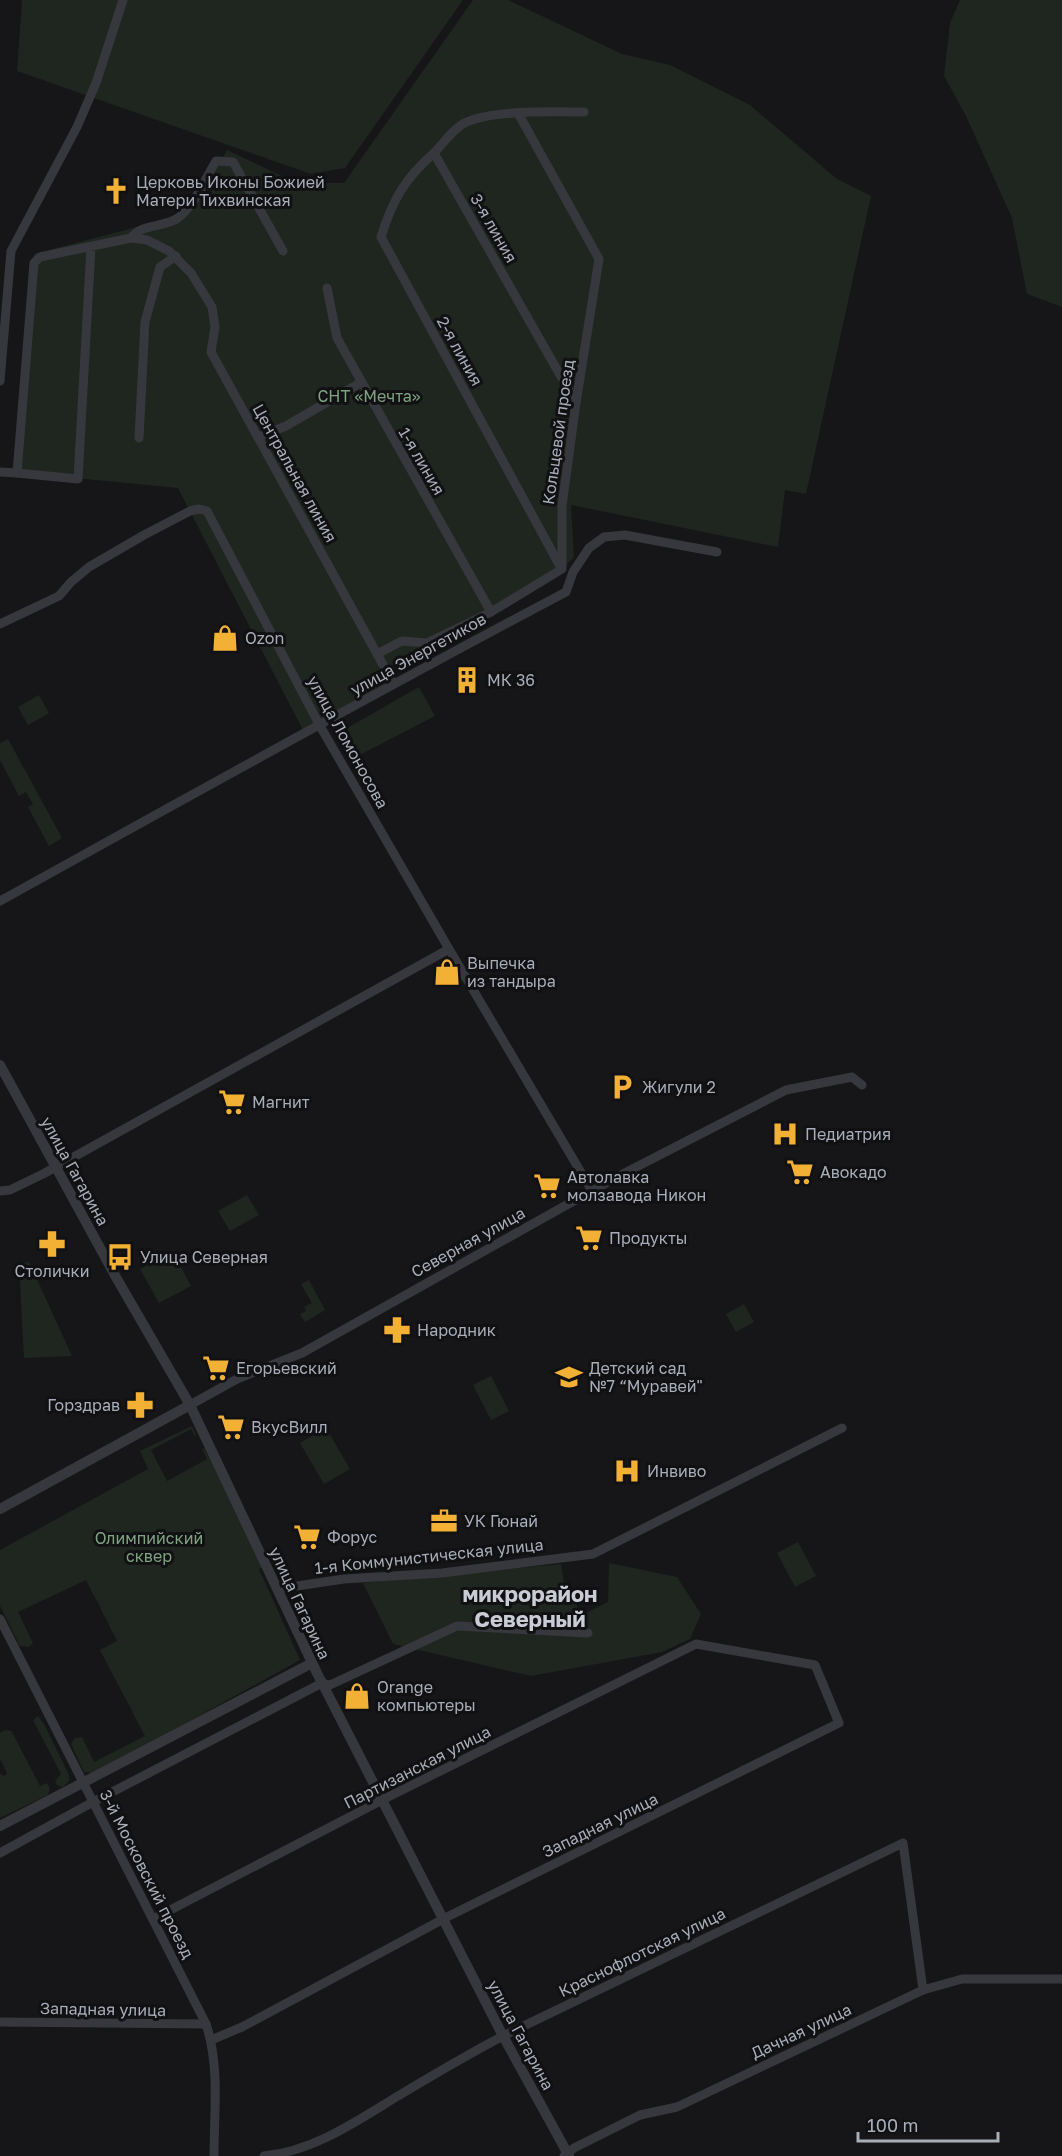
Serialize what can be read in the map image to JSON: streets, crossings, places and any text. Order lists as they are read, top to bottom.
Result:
{
  "streets": {
    "street": [
      "3-я линия",
      "2-я линия",
      "Кольцевой проезд",
      "1-я линия",
      "Центральная линия",
      "улица Энергетиков",
      "улица Ломоносова",
      "улица Гагарина",
      "Северная улица",
      "1-я Коммунистическая улица",
      "Партизанская улица",
      "Западная улица",
      "3-й Московский проезд",
      "Краснофлотская улица",
      "Дачная улица"
    ]
  },
  "crossings": [
    ["3-я линия", "2-я линия"],
    ["3-я линия", "Кольцевой проезд"],
    ["2-я линия", "Кольцевой проезд"],
    ["Центральная линия", "улица Энергетиков"],
    ["улица Энергетиков", "улица Ломоносова"],
    ["улица Ломоносова", "Северная улица"],
    ["улица Гагарина", "Северная улица"],
    ["улица Гагарина", "1-я Коммунистическая улица"],
    ["улица Гагарина", "Партизанская улица"],
    ["улица Гагарина", "Западная улица"],
    ["улица Гагарина", "Краснофлотская улица"],
    ["улица Гагарина", "Дачная улица"],
    ["Партизанская улица", "Западная улица"],
    ["Партизанская улица", "3-й Московский проезд"],
    ["Западная улица", "3-й Московский проезд"],
    ["Краснофлотская улица", "Дачная улица"]
  ],
  "districts": ["микрорайон Северный"],
  "parks": ["СНТ «Мечта»", "Олимпийский сквер"],
  "places": {
    "church": ["Церковь Иконы Божией Матери Тихвинская"],
    "shop": ["Ozon", "Выпечка из тандыра", "Orange компьютеры"],
    "building": ["МК 36"],
    "parking": ["Жигули 2"],
    "supermarket": [
      "Магнит",
      "Авокадо",
      "Автолавка молзавода Никон",
      "Продукты",
      "Егорьевский",
      "ВкусВилл",
      "Форус"
    ],
    "hospital": ["Педиатрия", "Инвиво"],
    "pharmacy": ["Столички", "Народник", "Горздрав"],
    "bus stop": ["Улица Северная"],
    "school or university": ["Детский сад №7 “Муравей\""],
    "office": ["УК Гюнай"]
  },
  "scale_bar": "100 m"
}
